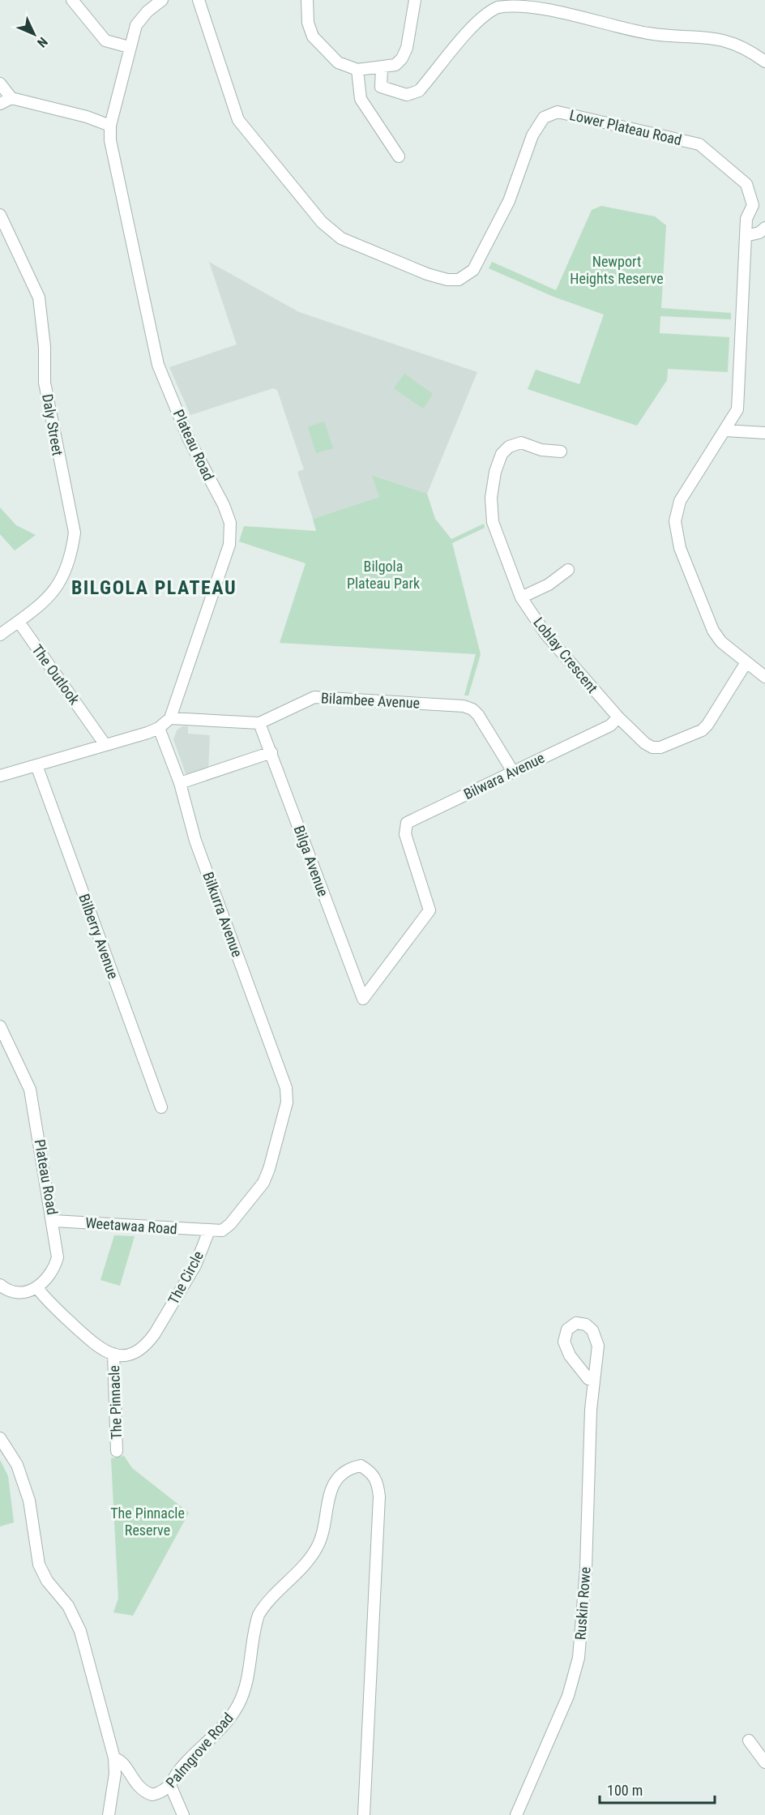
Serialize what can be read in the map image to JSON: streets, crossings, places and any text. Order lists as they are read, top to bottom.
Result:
{
  "streets": {
    "street": [
      "Lower Plateau Road",
      "Daly Street",
      "Plateau Road",
      "Loblay Crescent",
      "The Outlook",
      "Bilambee Avenue",
      "Bilwara Avenue",
      "Bilga Avenue",
      "Bilkurra Avenue",
      "Bilberry Avenue",
      "Weetawaa Road",
      "The Circle",
      "The Pinnacle",
      "Ruskin Rowe",
      "Palmgrove Road"
    ]
  },
  "crossings": [
    ["Daly Street", "The Outlook"],
    ["Plateau Road", "Bilambee Avenue"],
    ["Plateau Road", "Weetawaa Road"],
    ["Loblay Crescent", "Bilwara Avenue"],
    ["Bilambee Avenue", "Bilwara Avenue"],
    ["Bilambee Avenue", "Bilga Avenue"],
    ["Bilwara Avenue", "Bilga Avenue"],
    ["Bilkurra Avenue", "Weetawaa Road"],
    ["Bilkurra Avenue", "The Circle"],
    ["Weetawaa Road", "The Circle"],
    ["The Circle", "The Pinnacle"]
  ],
  "districts": ["BILGOLA PLATEAU"],
  "parks": ["Newport Heights Reserve", "Bilgola Plateau Park", "The Pinnacle Reserve"],
  "scale_bar": "100 m",
  "north": "bottom right"
}
